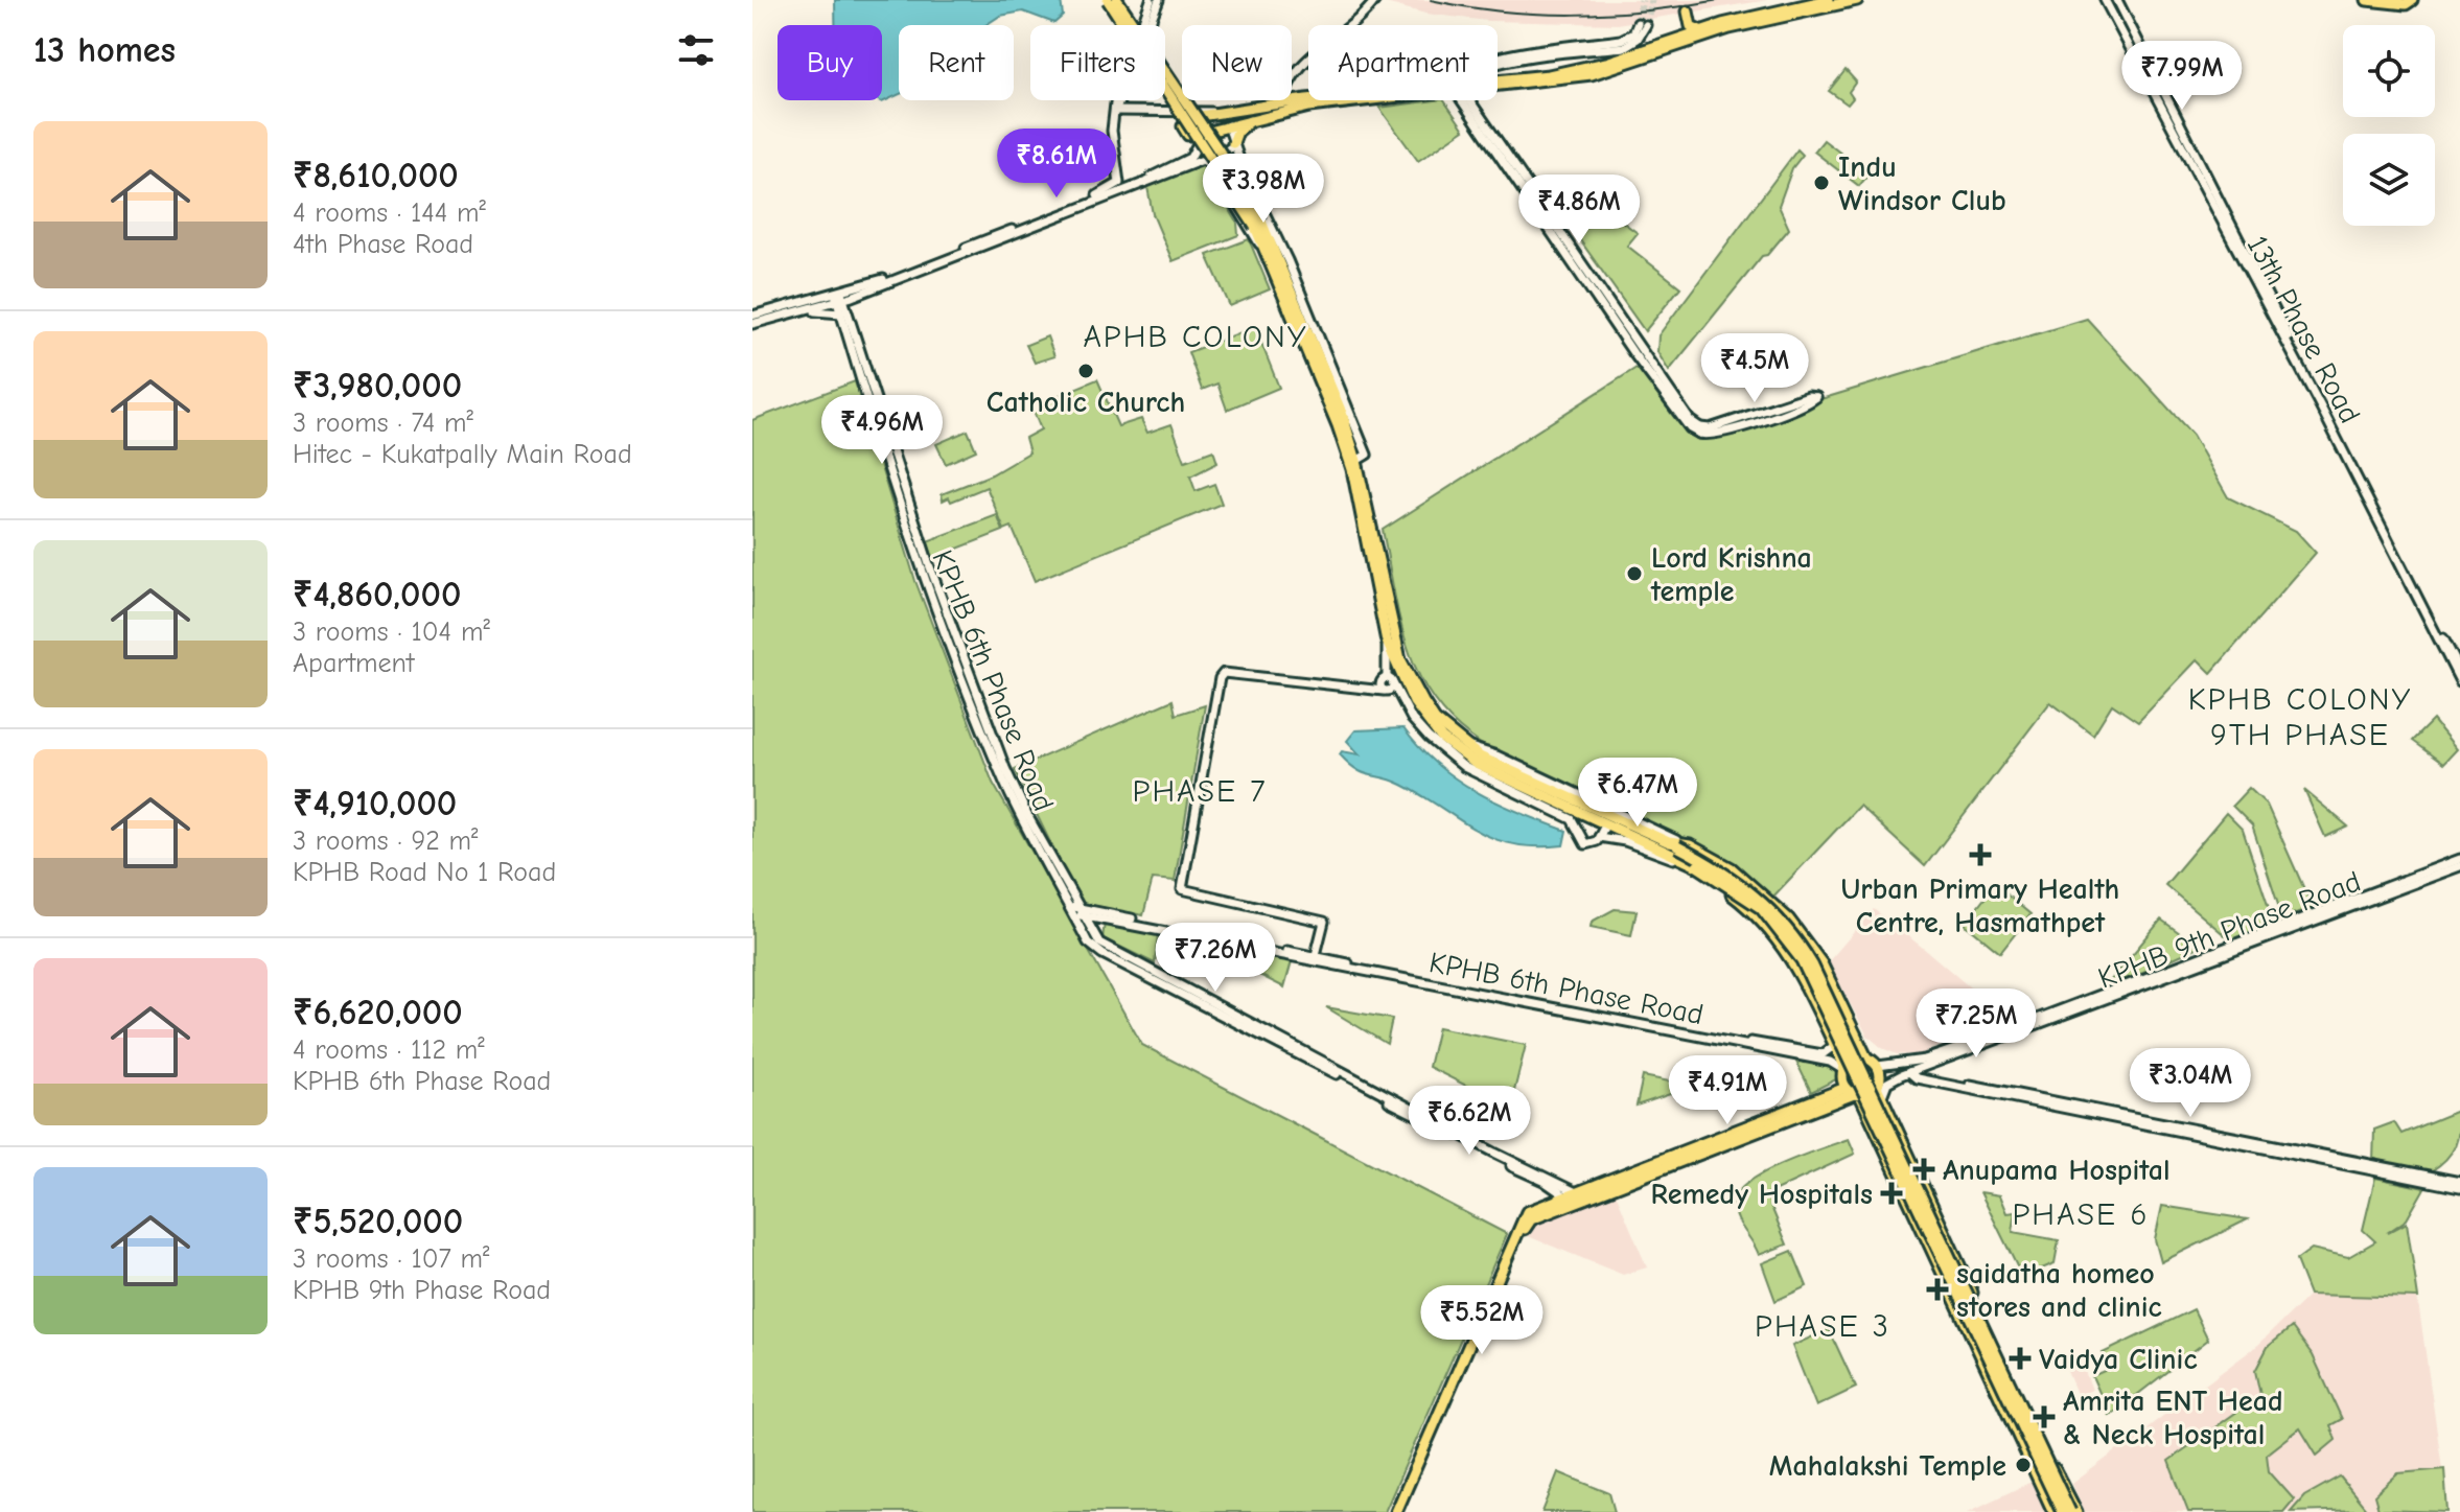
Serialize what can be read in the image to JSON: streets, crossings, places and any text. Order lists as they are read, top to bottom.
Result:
{
  "streets": {
    "street": ["13th Phase Road", "KPHB 6th Phase Road", "KPHB 9th Phase Road"]
  },
  "crossings": [
    ["KPHB 6th Phase Road", "KPHB 9th Phase Road"]
  ],
  "districts": [
    "APHB COLONY",
    "KPHB COLONY 9TH PHASE",
    "PHASE 7",
    "PHASE 6",
    "PHASE 3"
  ],
  "places": {
    "other": [
      "Indu Windsor Club",
      "Catholic Church",
      "Lord Krishna temple",
      "Mahalakshi Temple"
    ],
    "health": [
      "Urban Primary Health Centre, Hasmathpet",
      "Anupama Hospital",
      "Remedy Hospitals",
      "saidatha homeo stores and clinic",
      "Vaidya Clinic",
      "Amrita ENT Head & Neck Hospital"
    ]
  },
  "page": {
    "heading": "13 homes",
    "chip": [
      "Buy",
      "Rent",
      "Filters",
      "New",
      "Apartment"
    ],
    "price": [
      "₹7.99M",
      "₹8.61M",
      "₹3.98M",
      "₹4.86M",
      "₹4.5M",
      "₹4.96M",
      "₹6.47M",
      "₹7.26M",
      "₹7.25M",
      "₹3.04M",
      "₹4.91M",
      "₹6.62M",
      "₹5.52M"
    ],
    "list": [
      {
        "name": "₹8,610,000",
        "note": "4 rooms · 144 m² · 4th Phase Road"
      },
      {
        "name": "₹3,980,000",
        "note": "3 rooms · 74 m² · Hitec - Kukatpally Main Road"
      },
      {
        "name": "₹4,860,000",
        "note": "3 rooms · 104 m² · Apartment"
      },
      {
        "name": "₹4,910,000",
        "note": "3 rooms · 92 m² · KPHB Road No 1 Road"
      },
      {
        "name": "₹6,620,000",
        "note": "4 rooms · 112 m² · KPHB 6th Phase Road"
      },
      {
        "name": "₹5,520,000",
        "note": "3 rooms · 107 m² · KPHB 9th Phase Road"
      }
    ]
  }
}
